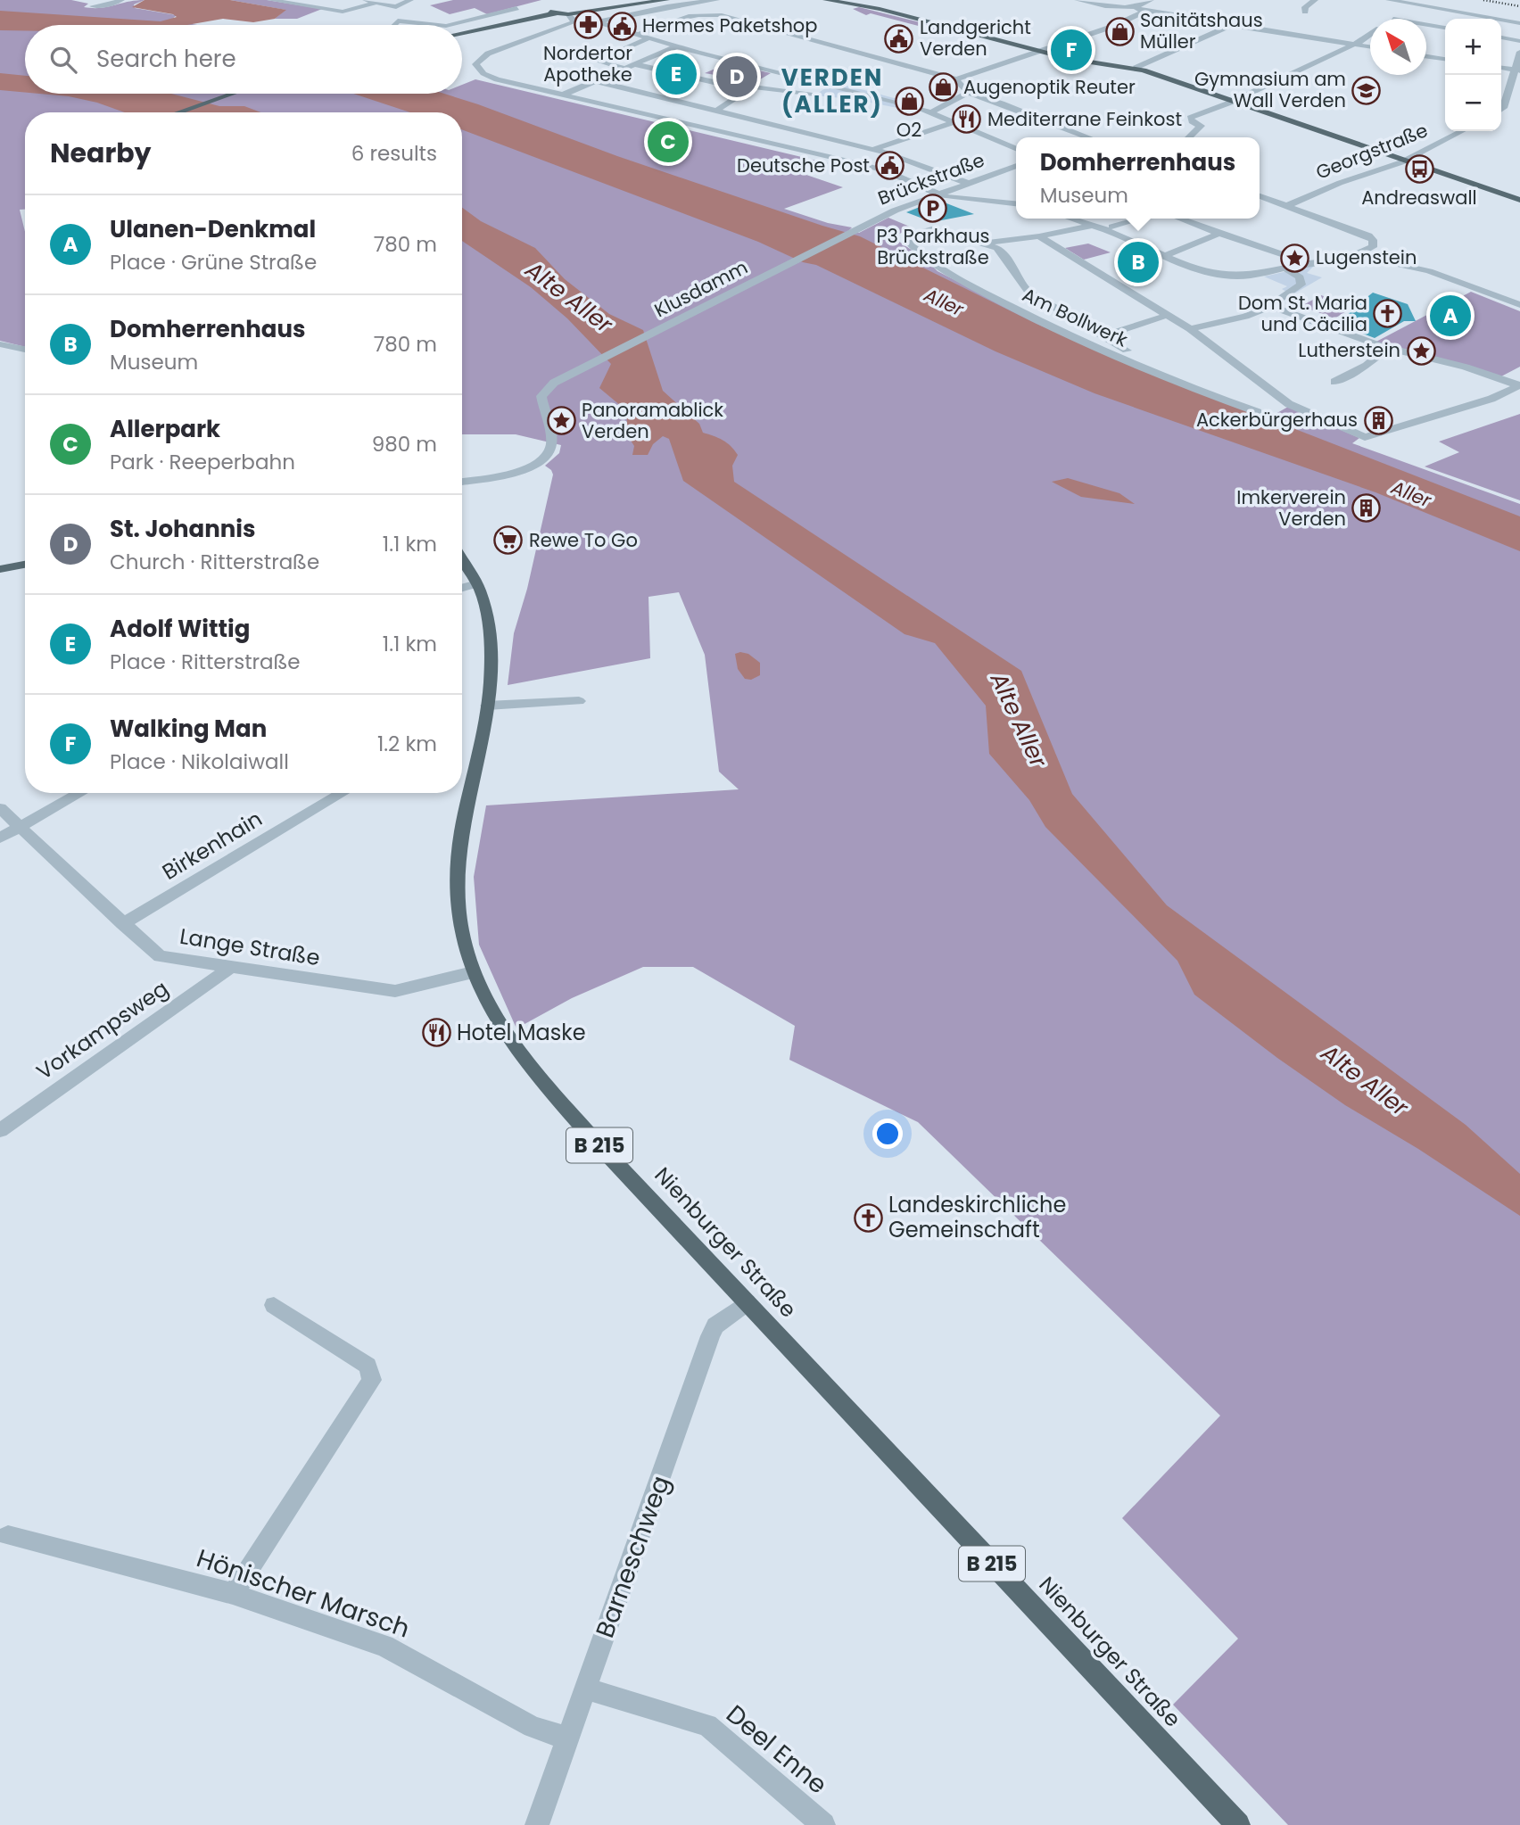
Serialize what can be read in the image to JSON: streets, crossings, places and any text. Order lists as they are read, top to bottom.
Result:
{
  "streets": {
    "main road": ["B 215", "Nienburger Straße"],
    "street": [
      "Georgstraße",
      "Brückstraße",
      "Klusdamm",
      "Am Bollwerk",
      "Birkenhain",
      "Lange Straße",
      "Vorkampsweg",
      "Barneschweg",
      "Hönischer Marsch",
      "Deel Enne"
    ]
  },
  "crossings": [
    ["Brückstraße", "Klusdamm"],
    ["Birkenhain", "Lange Straße"],
    ["Lange Straße", "Vorkampsweg"],
    ["Lange Straße", "Nienburger Straße"],
    ["Nienburger Straße", "Barneschweg"],
    ["Barneschweg", "Hönischer Marsch"],
    ["Barneschweg", "Deel Enne"]
  ],
  "districts": ["VERDEN (ALLER)"],
  "water": ["Alte Aller", "Aller"],
  "places": {
    "pharmacy": ["Nordertor Apotheke"],
    "public building": ["Hermes Paketshop", "Landgericht Verden", "Deutsche Post"],
    "shop": ["Sanitätshaus Müller", "Augenoptik Reuter", "O2"],
    "school or university": ["Gymnasium am Wall Verden"],
    "restaurant": ["Mediterrane Feinkost", "Hotel Maske"],
    "bus stop": ["Andreaswall"],
    "parking": ["P3 Parkhaus Brückstraße"],
    "place": ["Lugenstein", "Lutherstein", "Panoramablick Verden"],
    "church": ["Dom St. Maria und Cäcilia", "Landeskirchliche Gemeinschaft"],
    "building": ["Ackerbürgerhaus", "Imkerverein Verden"],
    "supermarket": ["Rewe To Go"]
  },
  "north": "top left",
  "page": {
    "map_buttons": ["+", "−"],
    "search": "Search here",
    "pins": [
      "F",
      "E",
      "D",
      "C",
      "B",
      "A"
    ],
    "heading": ["Nearby", "6 results"],
    "popup": ["Domherrenhaus", "Museum"],
    "list": [
      {
        "mark": "A",
        "name": "Ulanen-Denkmal",
        "note": "Place · Grüne Straße",
        "value": "780 m"
      },
      {
        "mark": "B",
        "name": "Domherrenhaus",
        "note": "Museum",
        "value": "780 m"
      },
      {
        "mark": "C",
        "name": "Allerpark",
        "note": "Park · Reeperbahn",
        "value": "980 m"
      },
      {
        "mark": "D",
        "name": "St. Johannis",
        "note": "Church · Ritterstraße",
        "value": "1.1 km"
      },
      {
        "mark": "E",
        "name": "Adolf Wittig",
        "note": "Place · Ritterstraße",
        "value": "1.1 km"
      },
      {
        "mark": "F",
        "name": "Walking Man",
        "note": "Place · Nikolaiwall",
        "value": "1.2 km"
      }
    ]
  }
}
